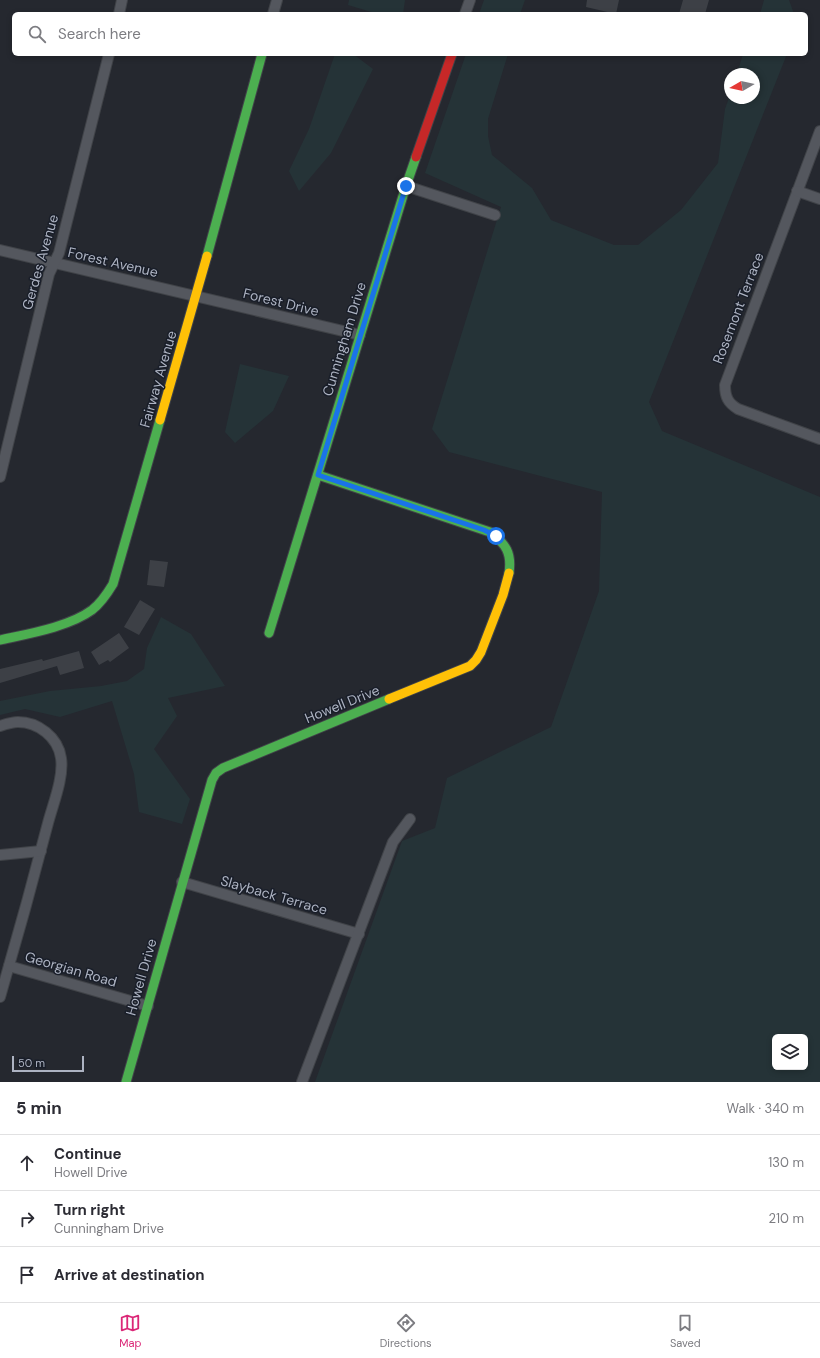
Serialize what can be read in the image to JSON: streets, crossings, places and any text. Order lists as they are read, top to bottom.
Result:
{
  "streets": {
    "street": [
      "Gerdes Avenue",
      "Forest Avenue",
      "Forest Drive",
      "Rosemont Terrace",
      "Cunningham Drive",
      "Fairway Avenue",
      "Howell Drive",
      "Slayback Terrace",
      "Georgian Road"
    ]
  },
  "crossings": [
    ["Gerdes Avenue", "Forest Avenue"],
    ["Forest Avenue", "Forest Drive"],
    ["Forest Avenue", "Fairway Avenue"],
    ["Forest Drive", "Cunningham Drive"],
    ["Forest Drive", "Fairway Avenue"],
    ["Cunningham Drive", "Howell Drive"],
    ["Howell Drive", "Slayback Terrace"],
    ["Howell Drive", "Georgian Road"]
  ],
  "scale_bar": "50 m",
  "north": "left",
  "page": {
    "search": "Search here",
    "scale": "50 m",
    "heading": ["5 min", "Walk · 340 m"],
    "list": [
      ["Continue", "Howell Drive", "130 m"],
      ["Turn right", "Cunningham Drive", "210 m"],
      "Arrive at destination"
    ],
    "nav": ["Map", "Directions", "Saved"]
  }
}
